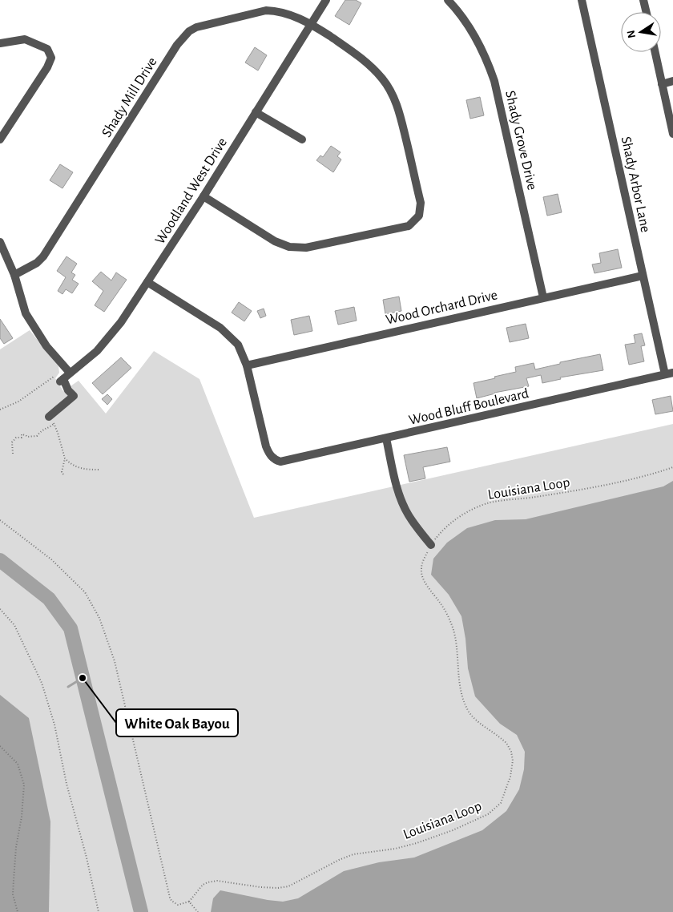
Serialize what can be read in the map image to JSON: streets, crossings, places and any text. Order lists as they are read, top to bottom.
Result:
{
  "streets": {
    "street": [
      "Shady Mill Drive",
      "Shady Grove Drive",
      "Shady Arbor Lane",
      "Woodland West Drive",
      "Wood Orchard Drive",
      "Wood Bluff Boulevard"
    ],
    "path": ["Louisiana Loop"]
  },
  "crossings": [
    ["Shady Mill Drive", "Woodland West Drive"],
    ["Shady Grove Drive", "Wood Orchard Drive"],
    ["Shady Arbor Lane", "Wood Orchard Drive"],
    ["Shady Arbor Lane", "Wood Bluff Boulevard"],
    ["Wood Orchard Drive", "Wood Bluff Boulevard"]
  ],
  "places": ["White Oak Bayou"],
  "north": "left"
}
